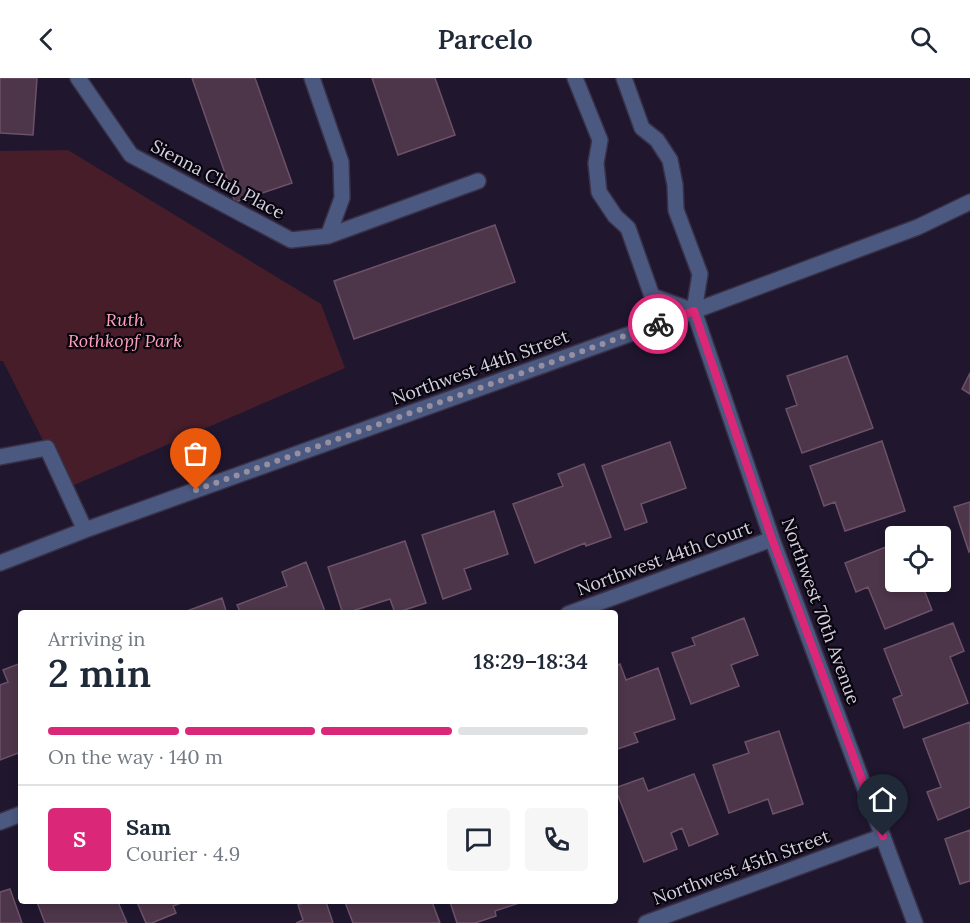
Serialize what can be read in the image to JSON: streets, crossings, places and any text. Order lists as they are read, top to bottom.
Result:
{
  "streets": {
    "street": [
      "Sienna Club Place",
      "Northwest 44th Street",
      "Northwest 44th Court",
      "Northwest 70th Avenue",
      "Northwest 45th Street"
    ]
  },
  "crossings": [
    ["Northwest 44th Street", "Northwest 70th Avenue"],
    ["Northwest 44th Court", "Northwest 70th Avenue"],
    ["Northwest 70th Avenue", "Northwest 45th Street"]
  ],
  "parks": ["Ruth Rothkopf Park"],
  "page": {
    "header": "Parcelo",
    "heading": ["2 min", "Arriving in", "18:29–18:34"],
    "panel": ["Sam", "Courier · 4.9"],
    "bar": "On the way · 140 m",
    "round": "S"
  }
}
